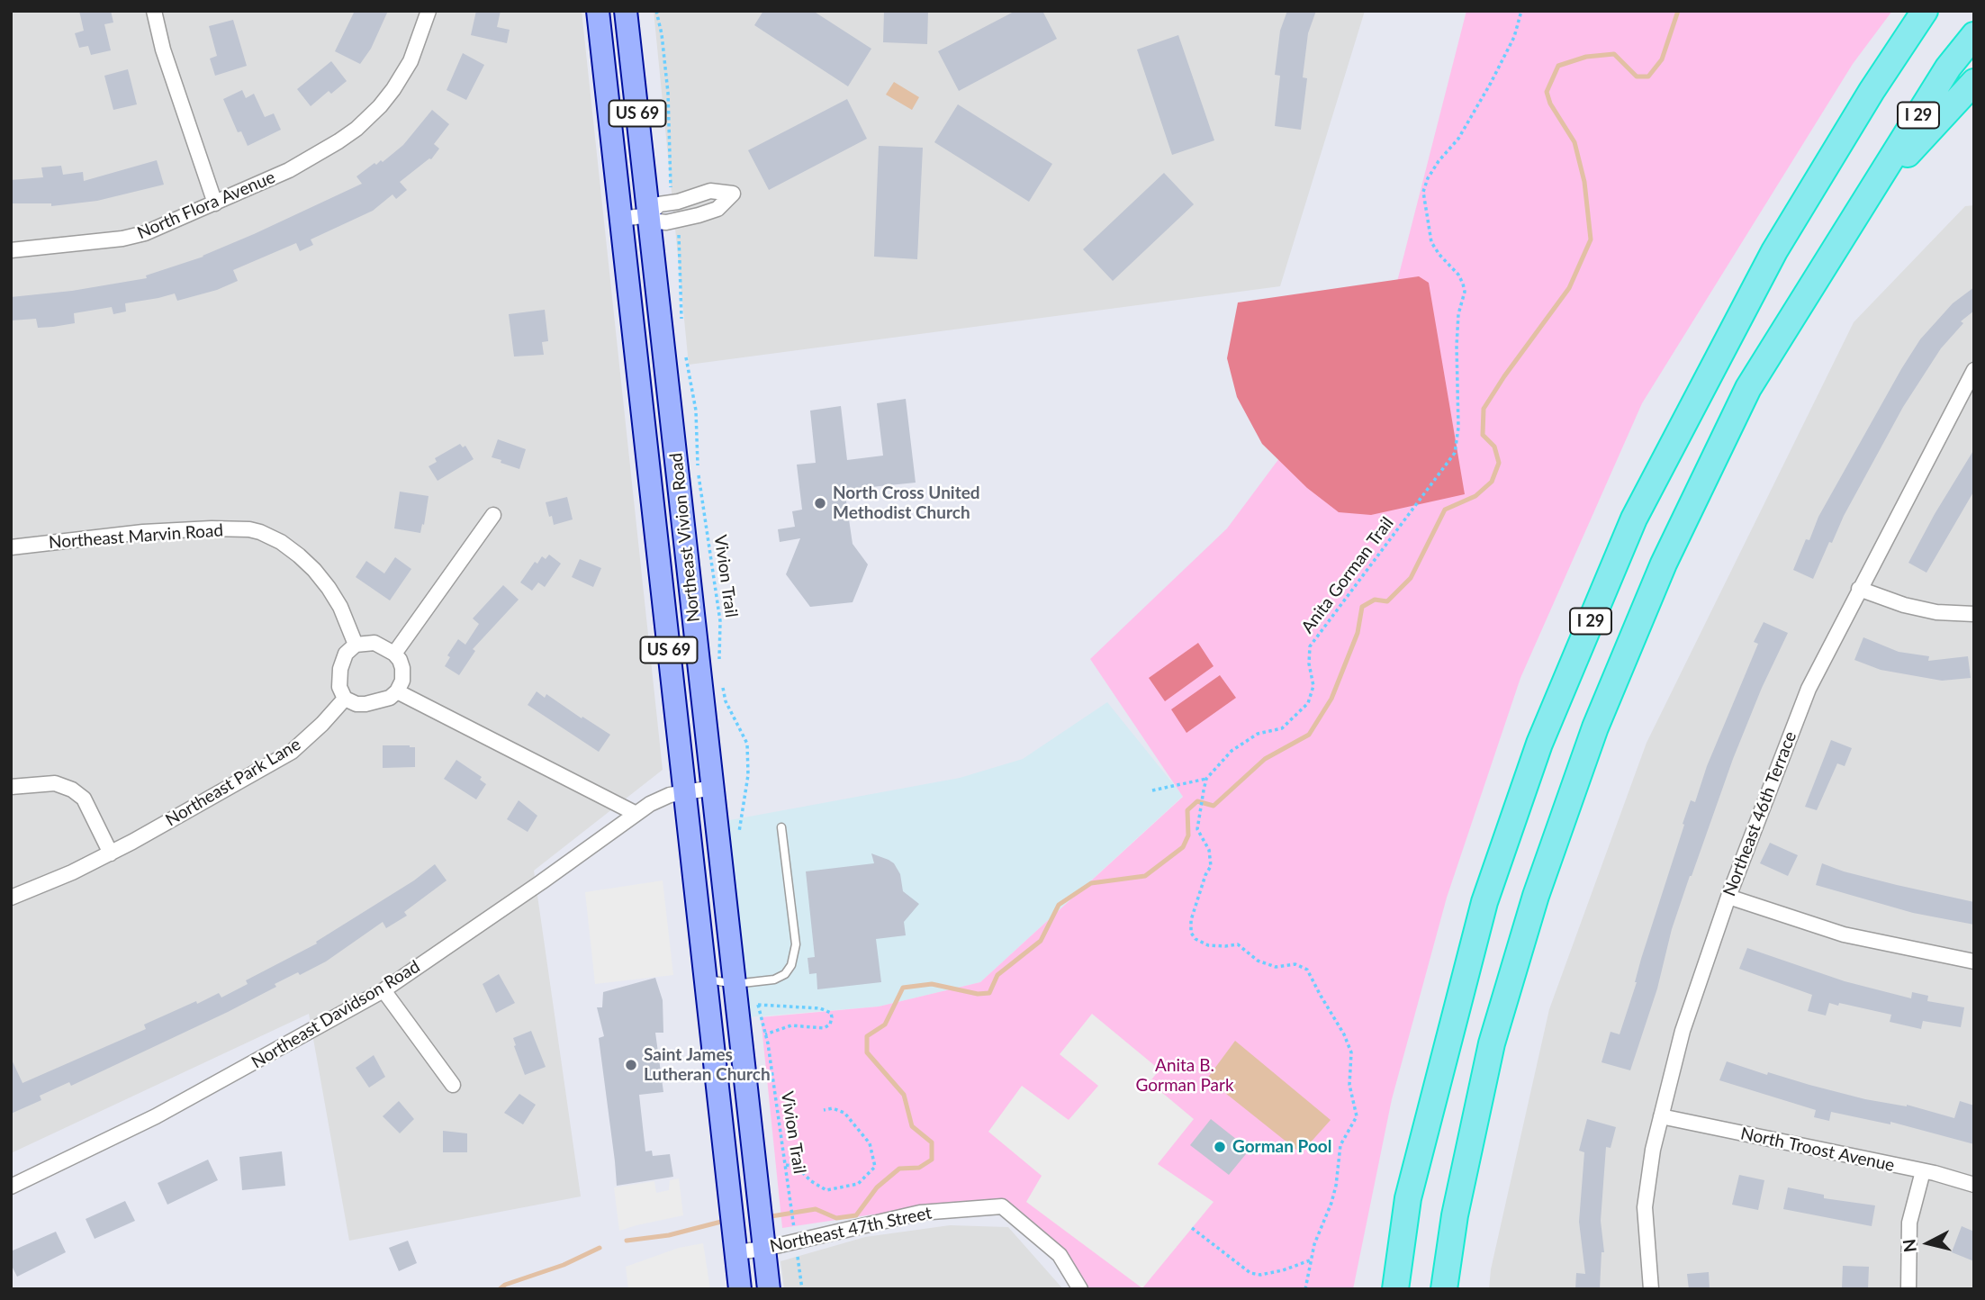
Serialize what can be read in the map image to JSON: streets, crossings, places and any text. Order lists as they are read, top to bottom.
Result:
{
  "streets": {
    "highway": ["I 29"],
    "main road": ["US 69", "Northeast Vivion Road"],
    "street": [
      "North Flora Avenue",
      "Northeast Marvin Road",
      "Northeast Park Lane",
      "Northeast 46th Terrace",
      "Northeast Davidson Road",
      "North Troost Avenue",
      "Northeast 47th Street"
    ],
    "path": ["Anita Gorman Trail", "Vivion Trail"]
  },
  "crossings": [
    ["Northeast Marvin Road", "Northeast Park Lane"],
    ["Northeast Vivion Road", "Vivion Trail"],
    ["Northeast Vivion Road", "Northeast Davidson Road"],
    ["Northeast Vivion Road", "Northeast 47th Street"],
    ["Vivion Trail", "Northeast 47th Street"],
    ["Northeast 46th Terrace", "North Troost Avenue"]
  ],
  "parks": ["Anita B. Gorman Park"],
  "places": ["North Cross United Methodist Church", "Saint James Lutheran Church", "Gorman Pool"],
  "north": "left"
}
